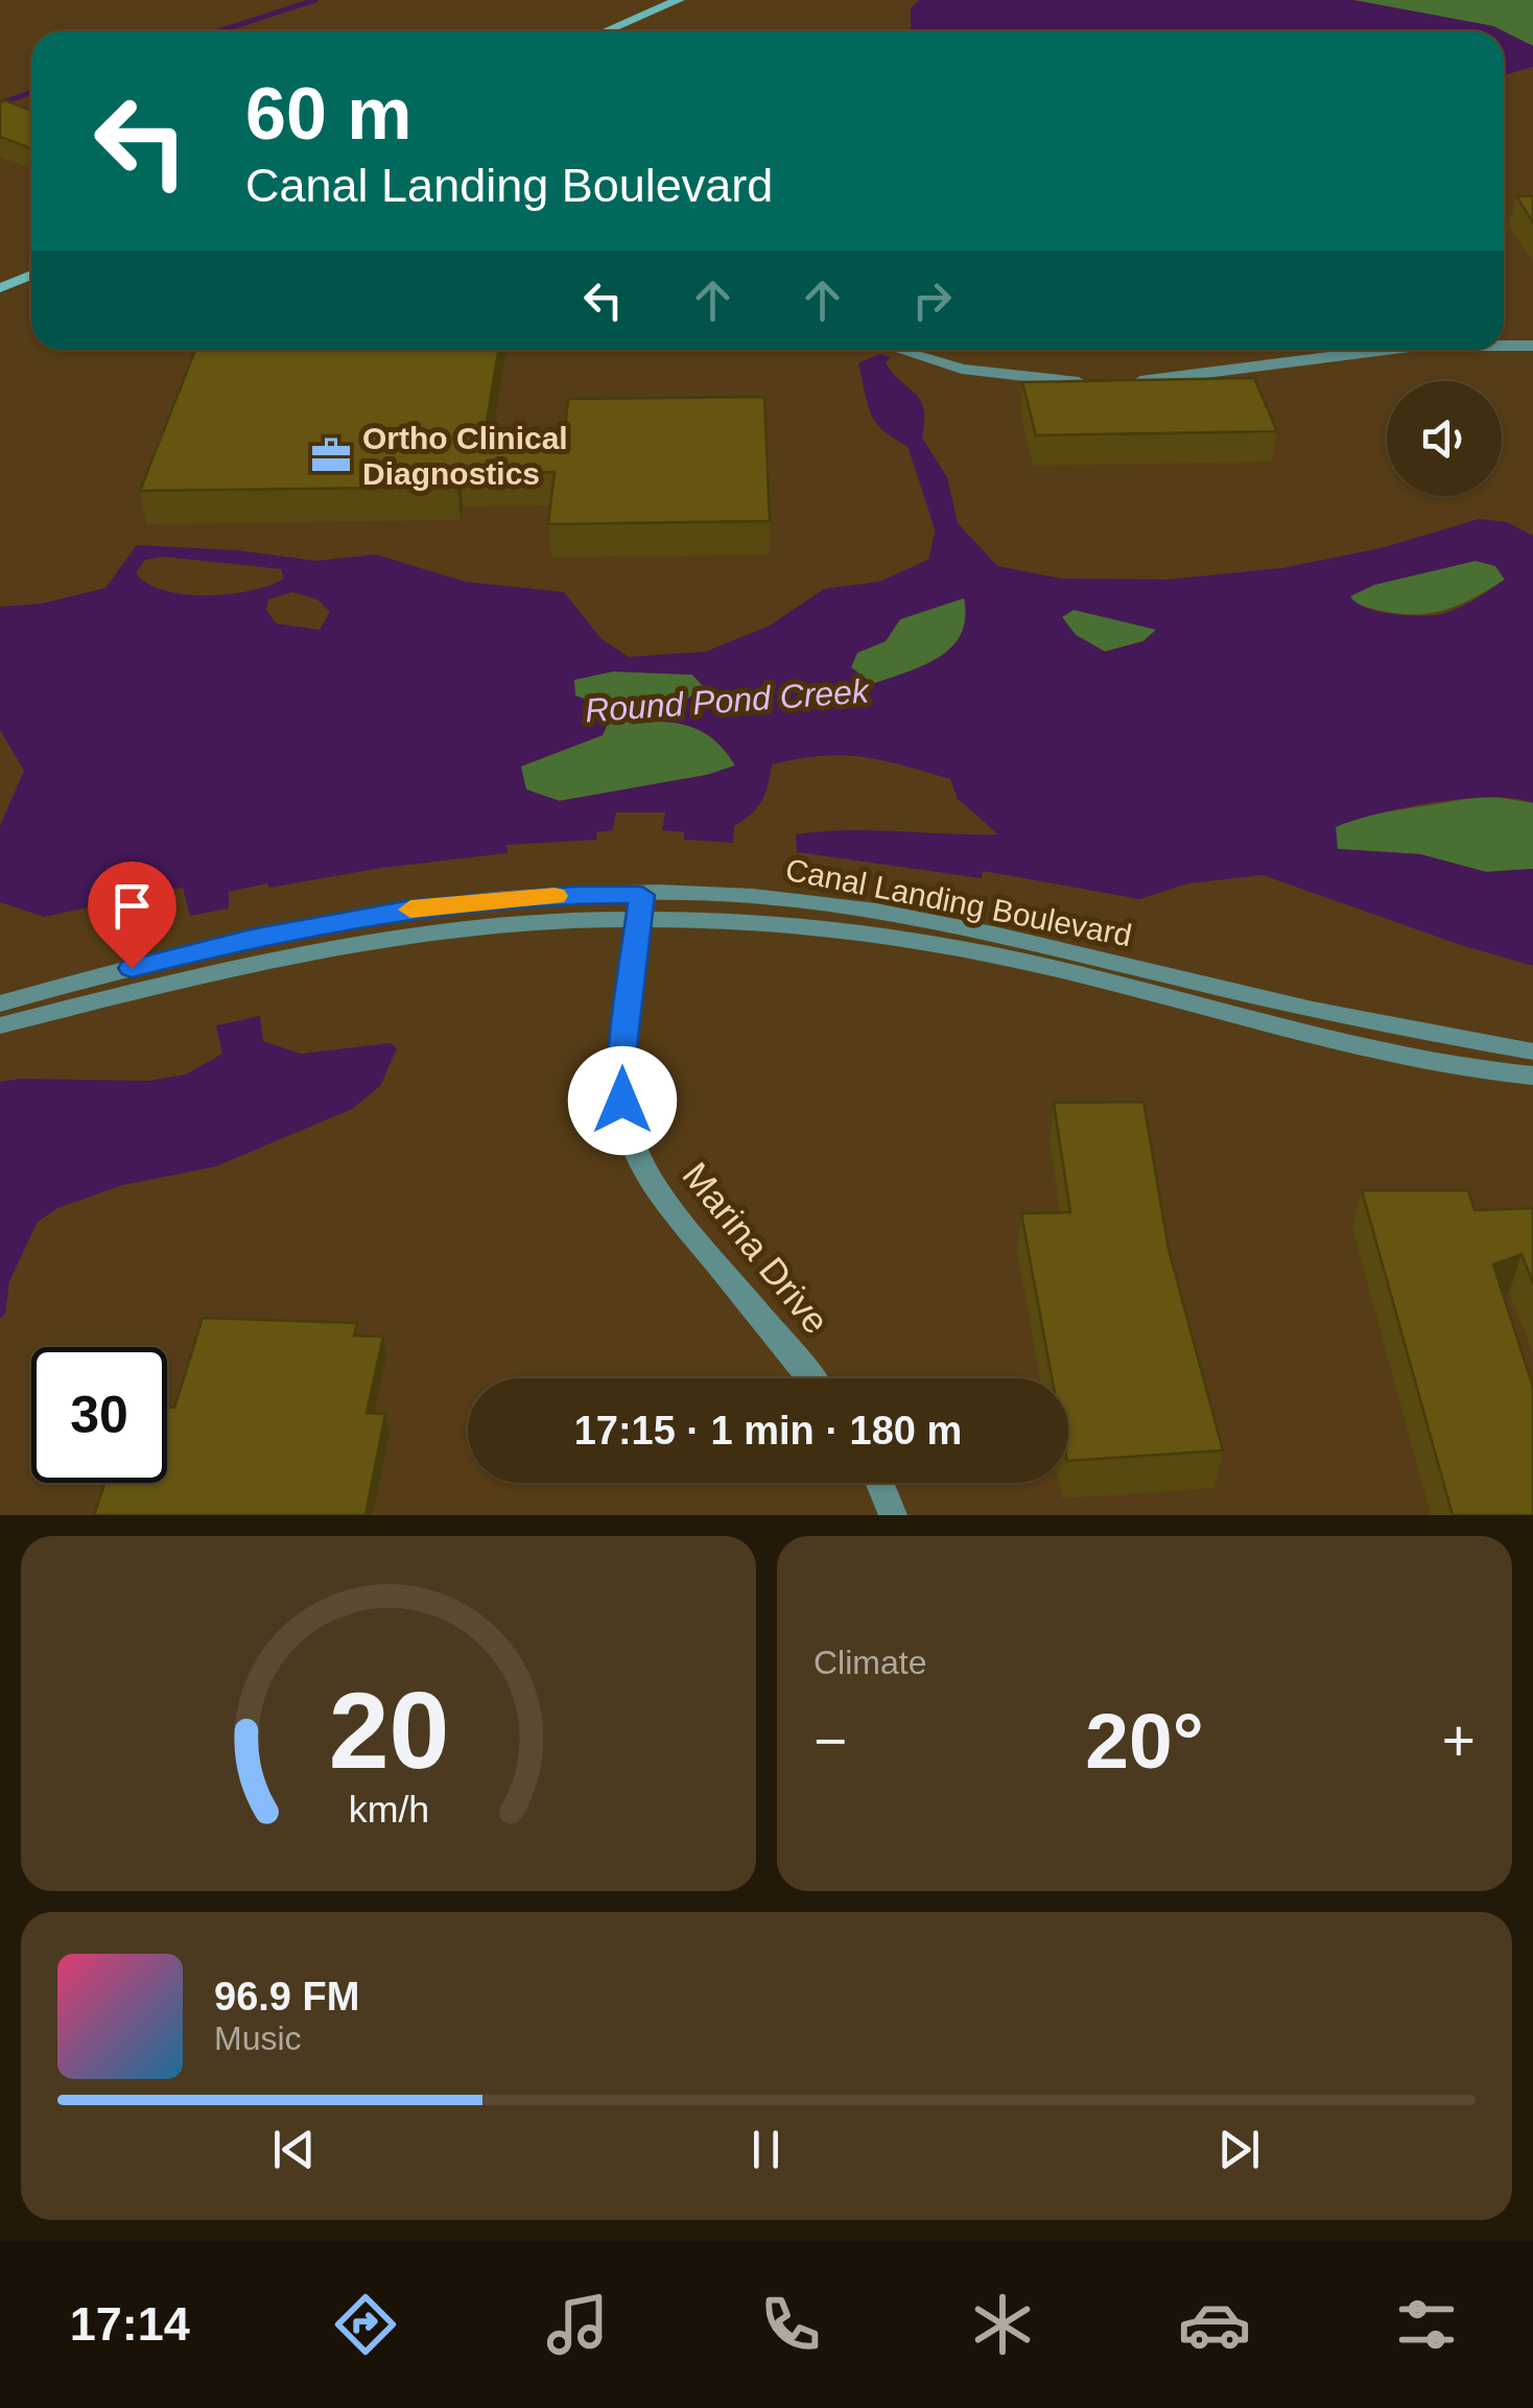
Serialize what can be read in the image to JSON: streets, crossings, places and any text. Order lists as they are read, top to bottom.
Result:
{
  "streets": {
    "street": ["Canal Landing Boulevard", "Marina Drive"]
  },
  "crossings": [
    ["Canal Landing Boulevard", "Marina Drive"]
  ],
  "water": ["Round Pond Creek"],
  "places": {
    "office": ["Ortho Clinical Diagnostics"]
  },
  "page": {
    "turn": ["60 m", "Canal Landing Boulevard"],
    "limit": "30",
    "trip": "17:15 · 1 min · 180 m",
    "tile": "Climate",
    "heat": ["−", "20°", "+"],
    "song": ["96.9 FM", "Music"],
    "tabs": "17:14",
    "gauge": ["20", "km/h"]
  }
}
